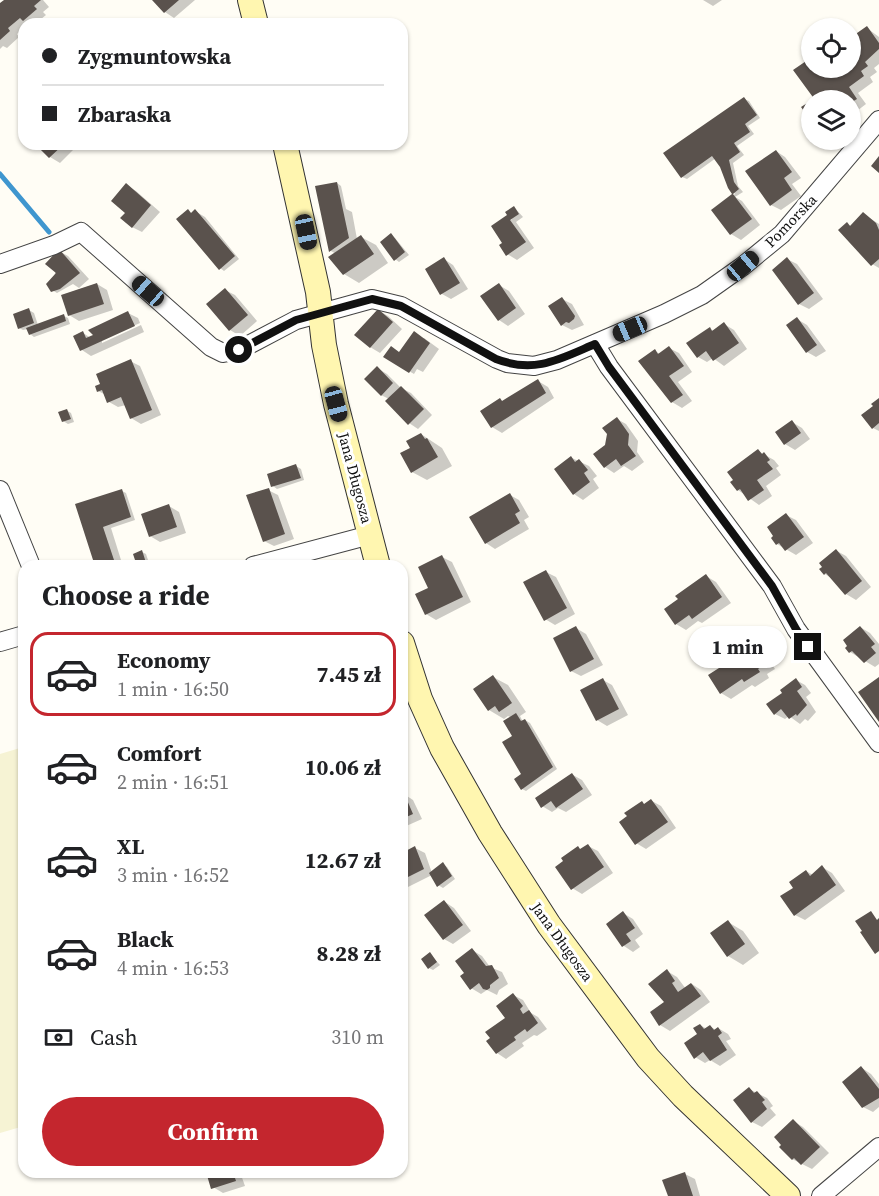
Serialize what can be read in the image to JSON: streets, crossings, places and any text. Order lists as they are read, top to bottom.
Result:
{
  "streets": {
    "street": ["Pomorska", "Jana Długosza"]
  },
  "crossings": [
    ["Pomorska", "Jana Długosza"]
  ],
  "page": {
    "banner": ["Zygmuntowska", "Zbaraska"],
    "heading": "Choose a ride",
    "bubble": "1 min",
    "list": [
      {
        "name": "Economy",
        "note": "1 min · 16:50",
        "value": "7.45 zł"
      },
      {
        "name": "Comfort",
        "note": "2 min · 16:51",
        "value": "10.06 zł"
      },
      {
        "name": "XL",
        "note": "3 min · 16:52",
        "value": "12.67 zł"
      },
      {
        "name": "Black",
        "note": "4 min · 16:53",
        "value": "8.28 zł"
      }
    ],
    "pay": ["Cash", "310 m"],
    "buttons": "Confirm"
  }
}
